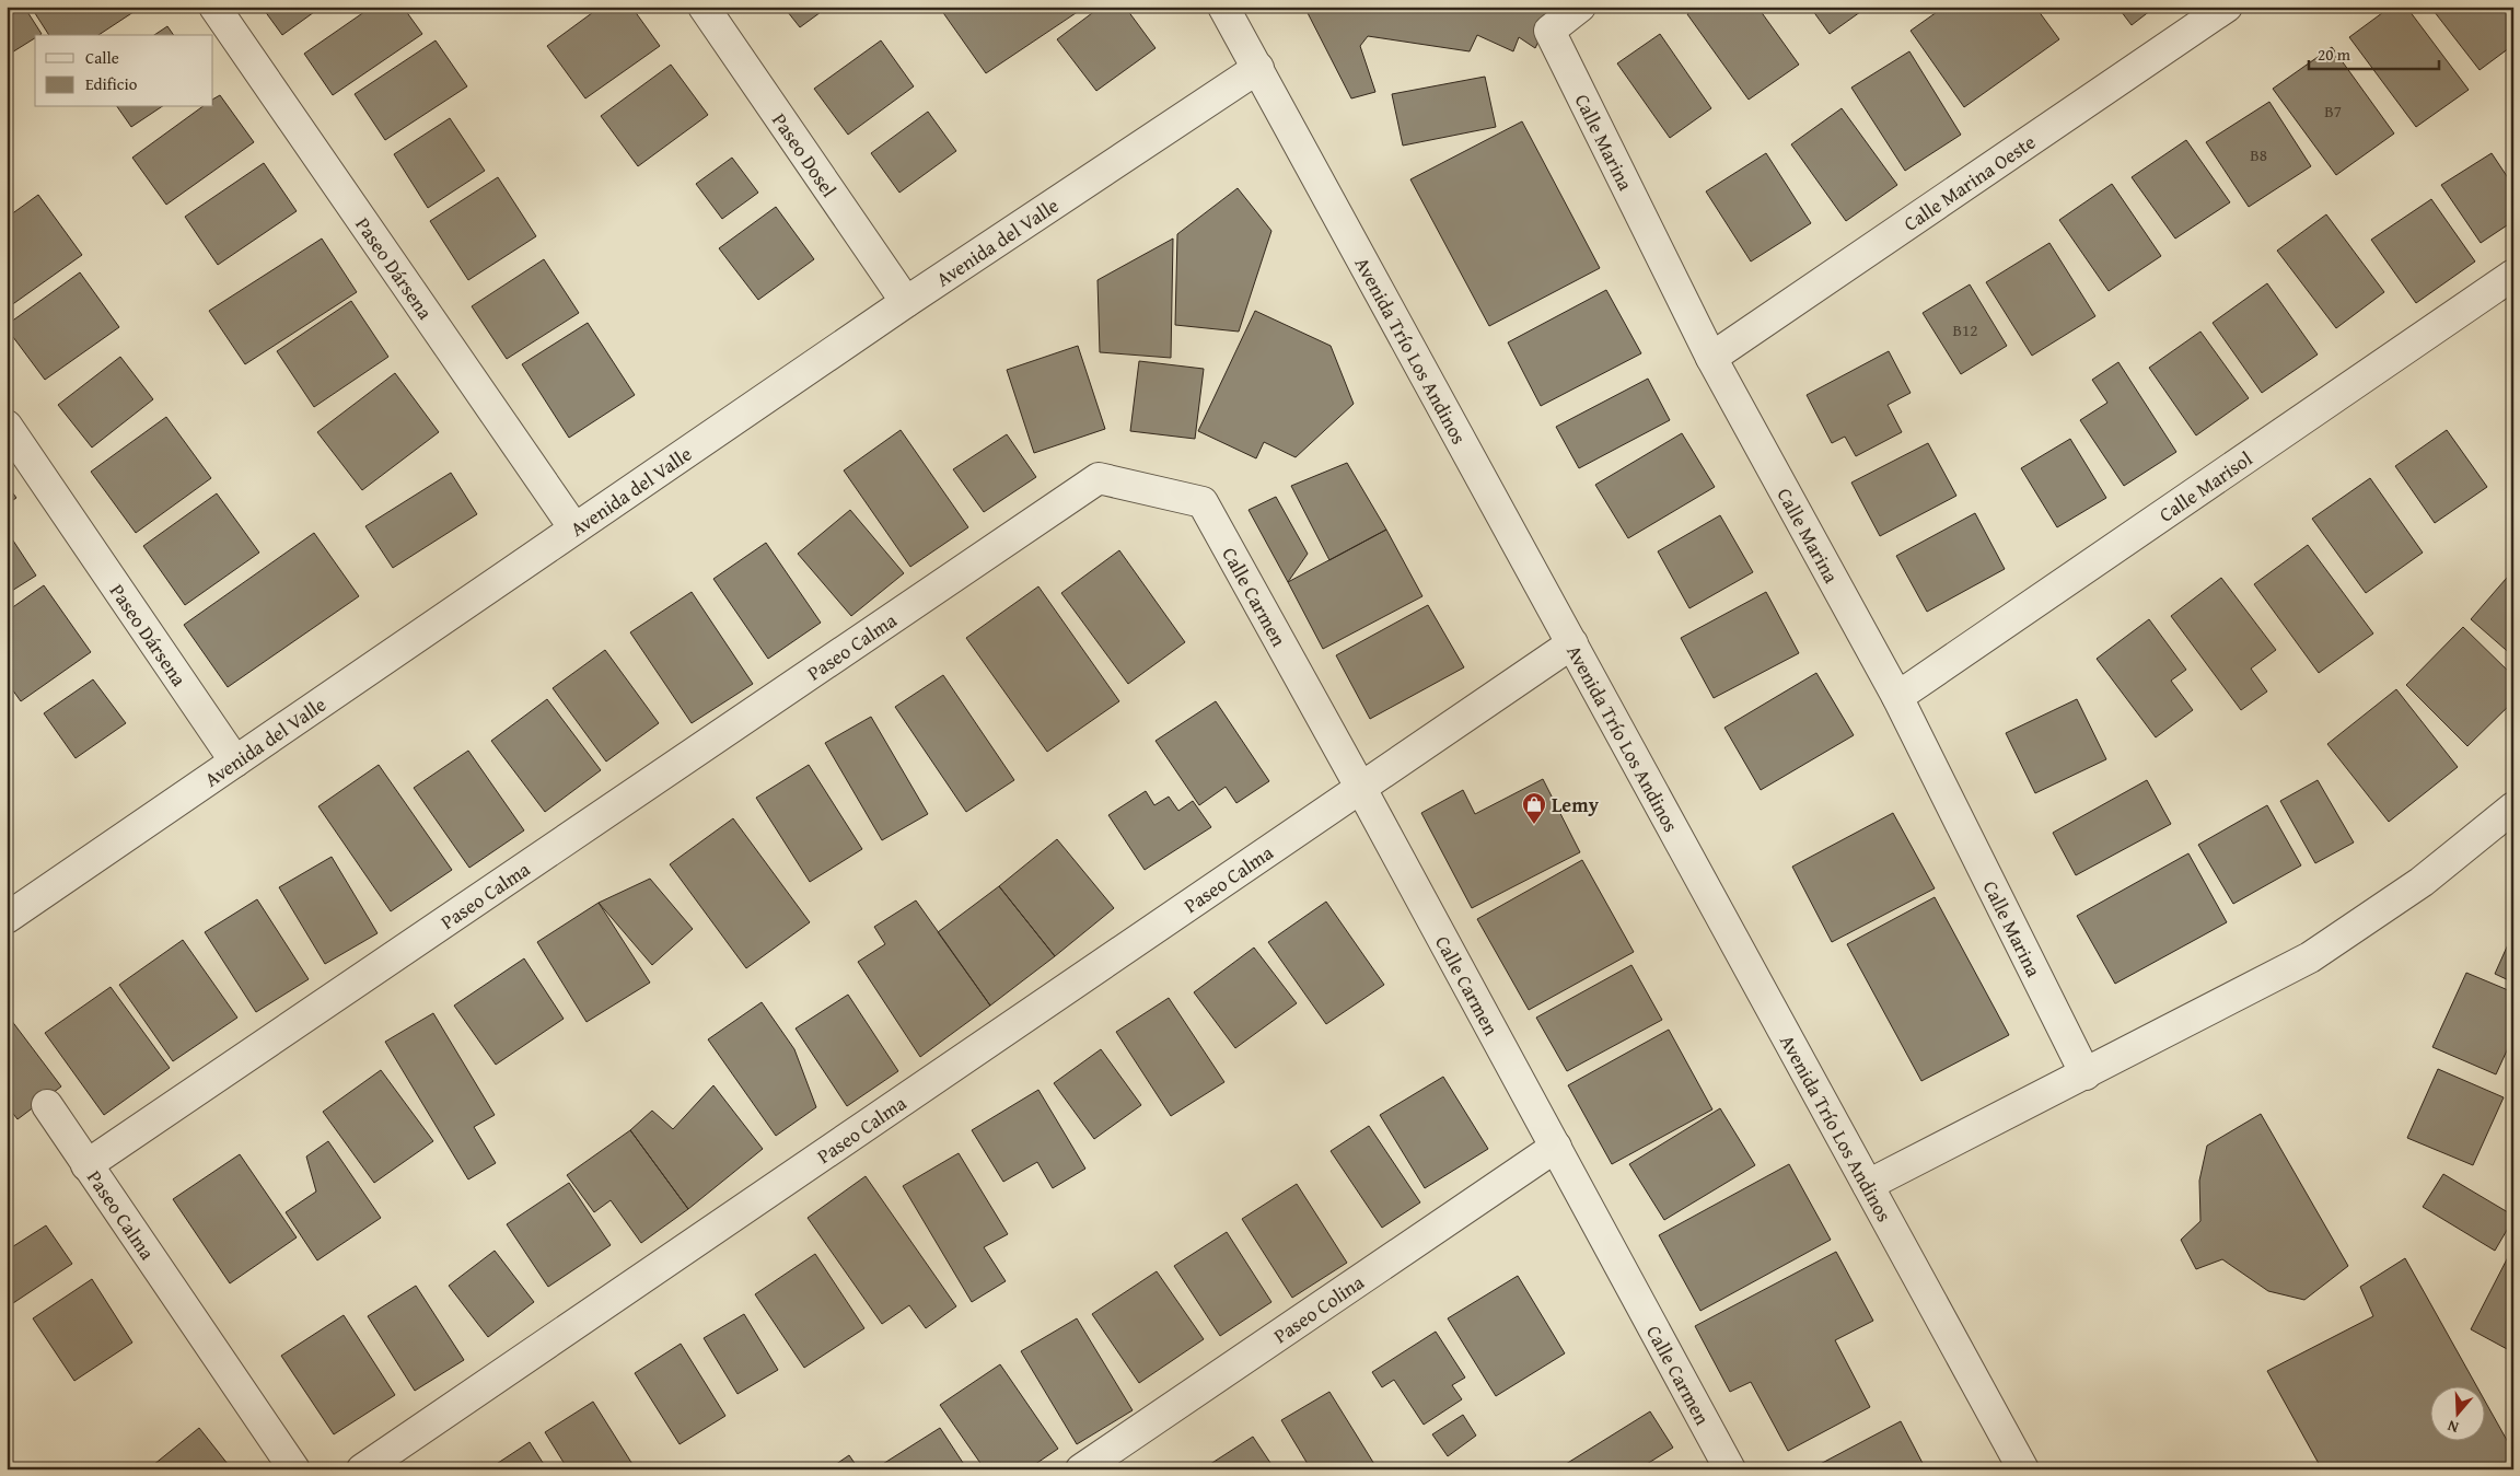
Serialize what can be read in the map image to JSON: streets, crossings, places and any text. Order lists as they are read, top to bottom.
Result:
{
  "streets": {
    "street": [
      "Calle Marina",
      "Paseo Dosel",
      "Calle Marina Oeste",
      "Avenida del Valle",
      "Paseo Dársena",
      "Avenida Trío Los Andinos",
      "Calle Marisol",
      "Calle Carmen",
      "Paseo Calma",
      "Paseo Colina"
    ]
  },
  "crossings": [
    ["Calle Marina", "Calle Marina Oeste"],
    ["Calle Marina", "Calle Marisol"],
    ["Paseo Dosel", "Avenida del Valle"],
    ["Avenida del Valle", "Paseo Dársena"],
    ["Avenida del Valle", "Avenida Trío Los Andinos"],
    ["Avenida Trío Los Andinos", "Paseo Calma"],
    ["Calle Carmen", "Paseo Calma"],
    ["Calle Carmen", "Paseo Colina"]
  ],
  "places": {
    "shop": ["Lemy"]
  },
  "house_numbers": ["B7", "B8", "B12"],
  "legend": ["Calle", "Edificio"],
  "scale_bar": "20 m",
  "north": "bottom"
}
